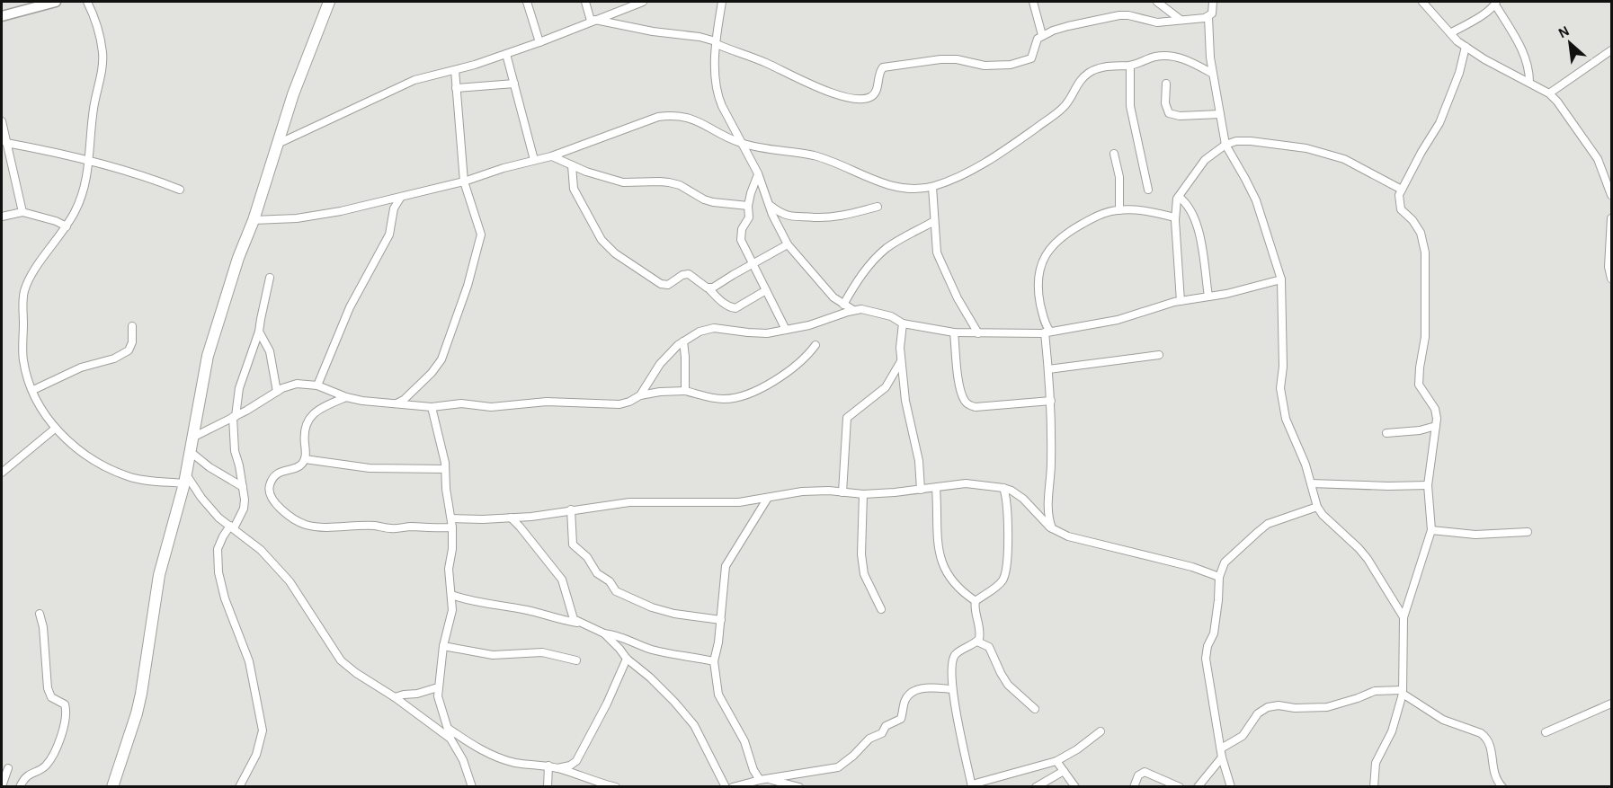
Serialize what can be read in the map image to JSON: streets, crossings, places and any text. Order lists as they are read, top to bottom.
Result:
{
  "north": "top left"
}
